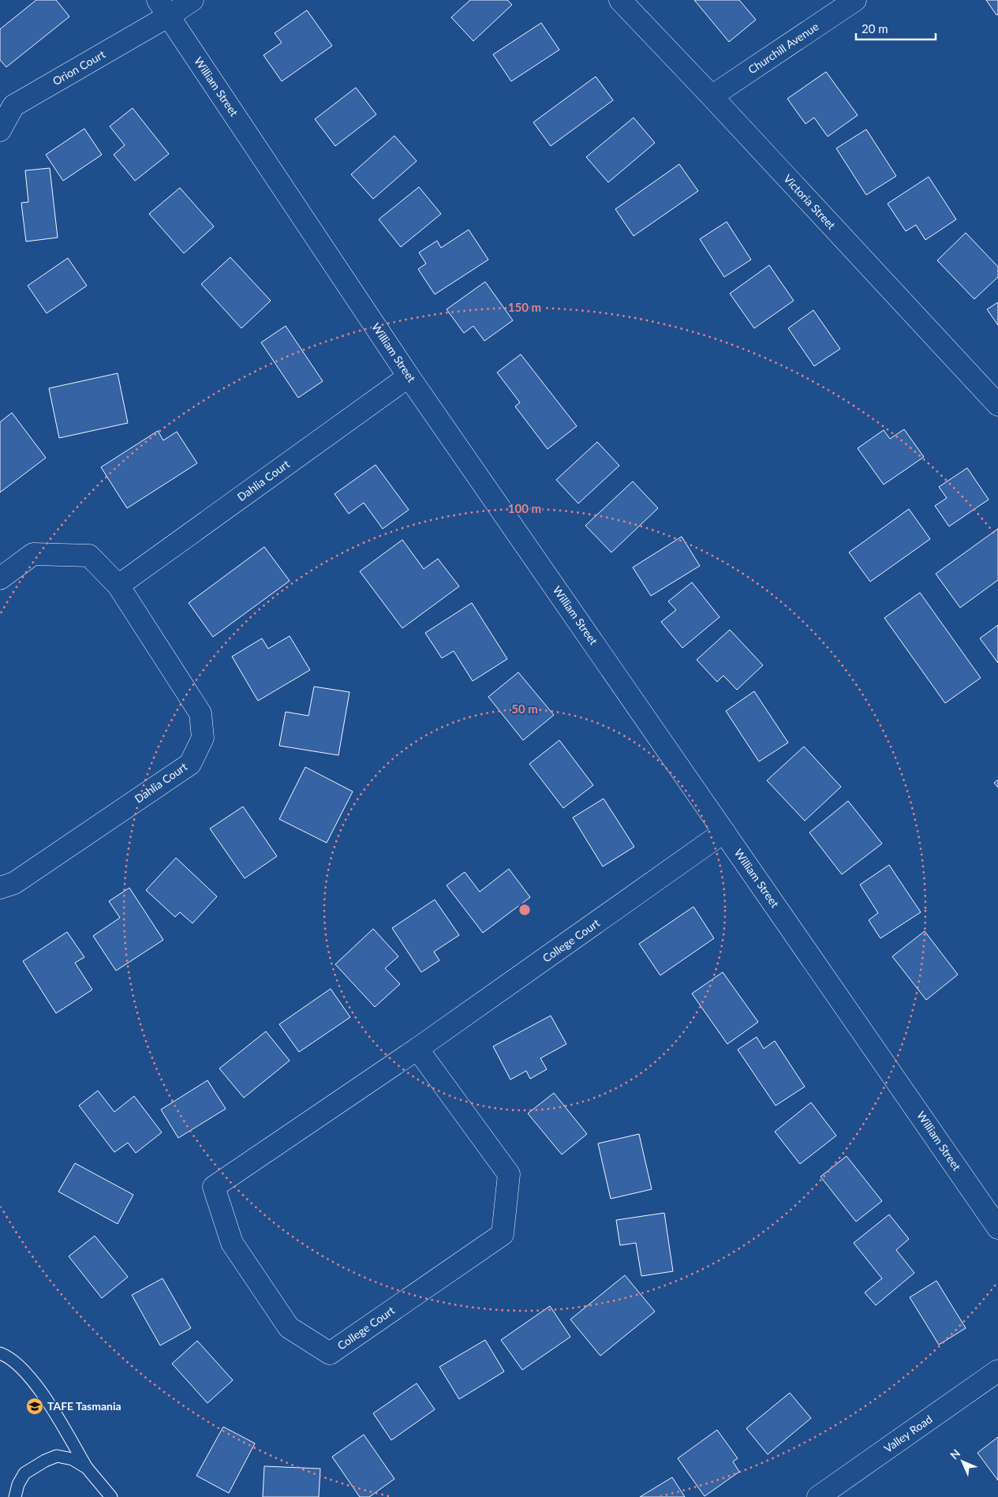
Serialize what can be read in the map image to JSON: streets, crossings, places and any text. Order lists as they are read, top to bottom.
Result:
{
  "streets": {
    "street": [
      "Churchill Avenue",
      "Orion Court",
      "William Street",
      "Victoria Street",
      "Dahlia Court",
      "College Court",
      "Valley Road"
    ]
  },
  "crossings": [
    ["Churchill Avenue", "Victoria Street"],
    ["Orion Court", "William Street"],
    ["William Street", "Dahlia Court"],
    ["William Street", "College Court"]
  ],
  "places": {
    "school or university": ["TAFE Tasmania"]
  },
  "scale_bar": "20 m",
  "north": "top left",
  "rings": ["150 m", "100 m", "50 m"]
}
